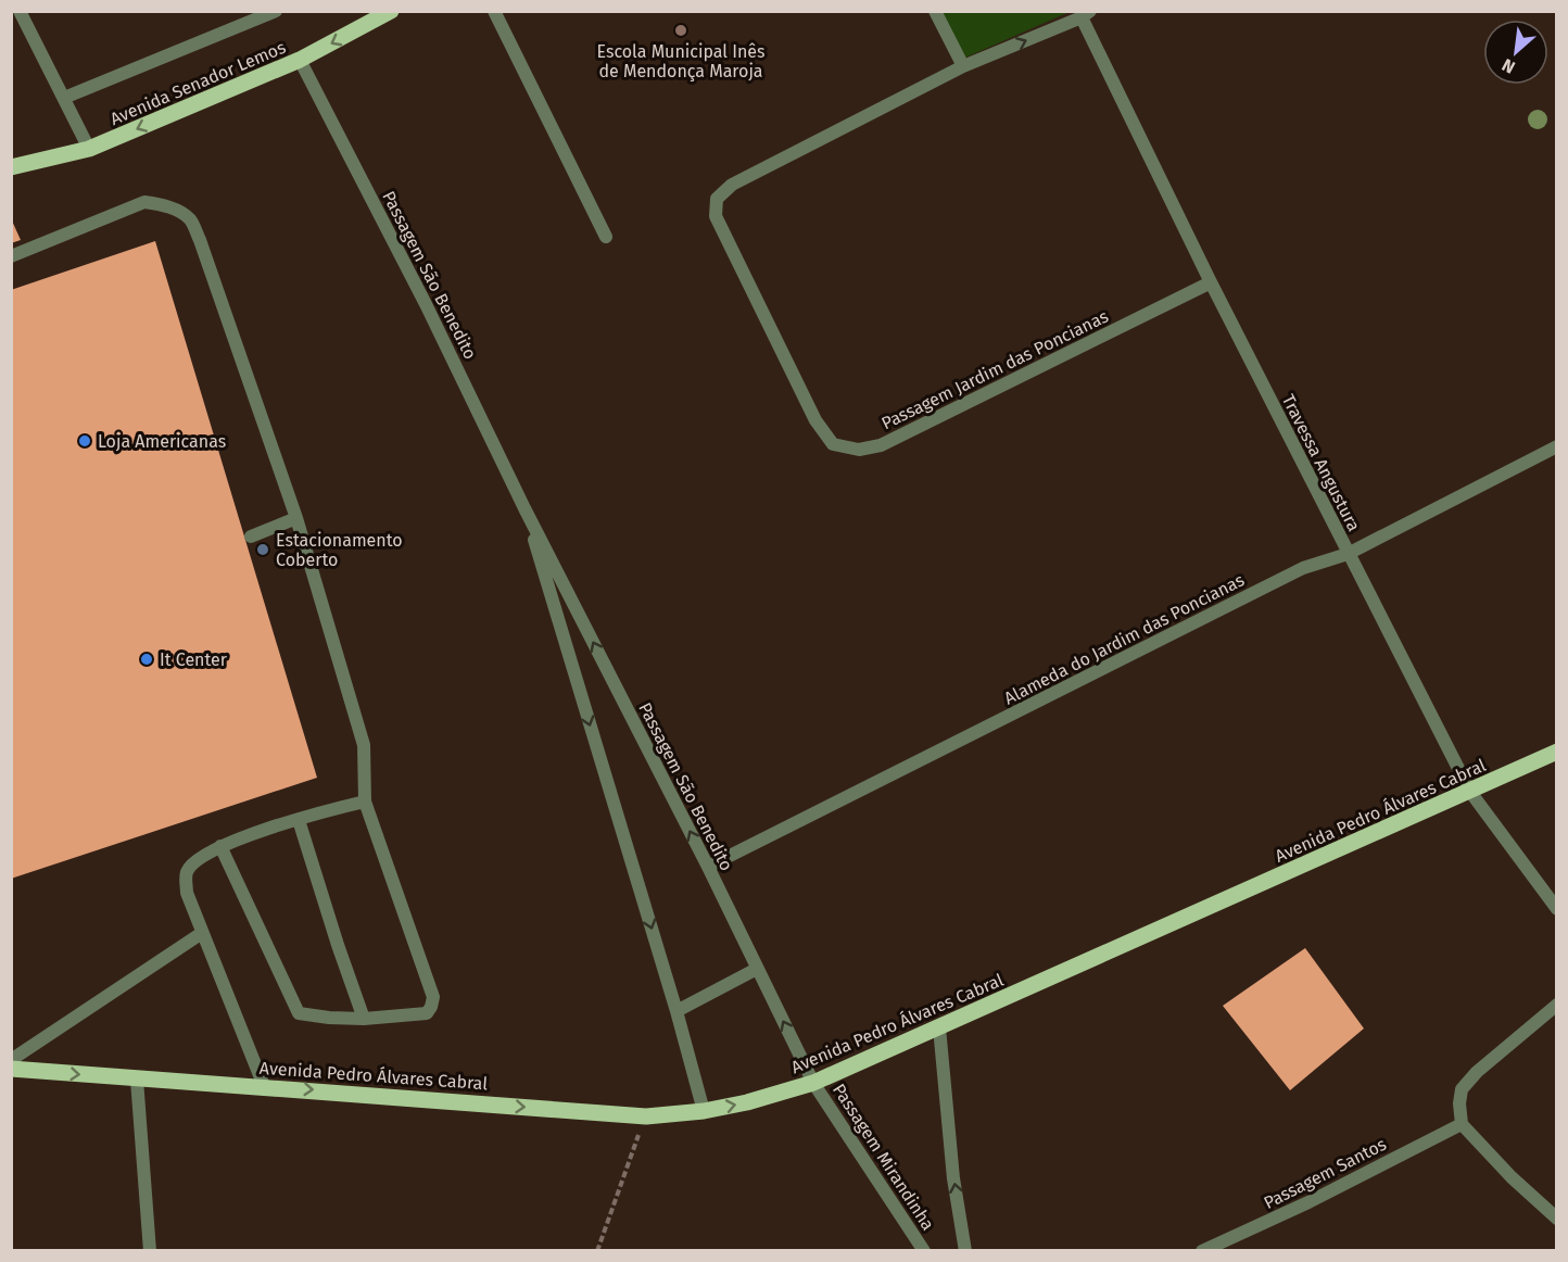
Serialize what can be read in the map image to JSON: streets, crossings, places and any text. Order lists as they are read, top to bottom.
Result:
{
  "streets": {
    "main road": ["Avenida Senador Lemos", "Avenida Pedro Álvares Cabral"],
    "street": [
      "Passagem São Benedito",
      "Passagem Jardim das Poncianas",
      "Travessa Angustura",
      "Alameda do Jardim das Poncianas",
      "Passagem Mirandinha",
      "Passagem Santos"
    ]
  },
  "crossings": [
    ["Avenida Senador Lemos", "Passagem São Benedito"],
    ["Passagem São Benedito", "Alameda do Jardim das Poncianas"],
    ["Passagem São Benedito", "Avenida Pedro Álvares Cabral"],
    ["Passagem São Benedito", "Passagem Mirandinha"],
    ["Passagem Jardim das Poncianas", "Travessa Angustura"],
    ["Travessa Angustura", "Alameda do Jardim das Poncianas"],
    ["Travessa Angustura", "Avenida Pedro Álvares Cabral"],
    ["Avenida Pedro Álvares Cabral", "Passagem Mirandinha"]
  ],
  "one_way": ["Avenida Senador Lemos", "Avenida Pedro Álvares Cabral"],
  "places": [
    "Escola Municipal Inês de Mendonça Maroja",
    "Loja Americanas",
    "Estacionamento Coberto",
    "It Center"
  ],
  "north": "bottom left"
}
